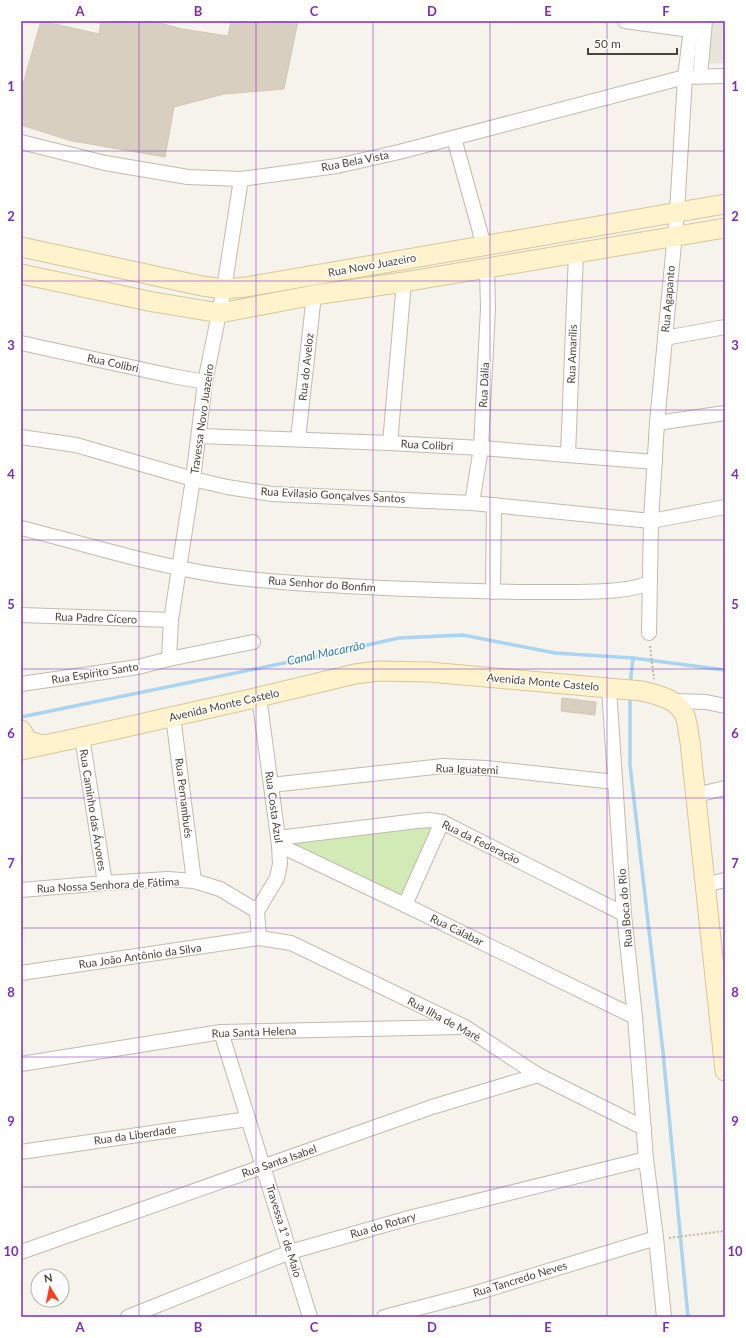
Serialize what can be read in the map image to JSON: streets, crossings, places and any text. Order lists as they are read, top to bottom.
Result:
{
  "streets": {
    "street": [
      "Rua Bela Vista",
      "Rua Novo Juazeiro",
      "Rua Agapanto",
      "Rua Amarílis",
      "Rua Colibri",
      "Rua do Aveloz",
      "Rua Dália",
      "Travessa Novo Juazeiro",
      "Rua Evilasio Gonçalves Santos",
      "Rua Senhor do Bonfim",
      "Rua Padre Cícero",
      "Rua Espírito Santo",
      "Avenida Monte Castelo",
      "Rua Iguatemi",
      "Rua Pernambués",
      "Rua Costa Azul",
      "Rua Caminho das Árvores",
      "Rua da Federação",
      "Rua Nossa Senhora de Fátima",
      "Rua Boca do Rio",
      "Rua Calabar",
      "Rua João Antônio da Silva",
      "Rua Ilha de Maré",
      "Rua Santa Helena",
      "Rua da Liberdade",
      "Rua Santa Isabel",
      "Rua do Rotary",
      "Travessa 1º de Maio",
      "Rua Tancredo Neves"
    ]
  },
  "crossings": [
    ["Rua Bela Vista", "Rua Agapanto"],
    ["Rua Bela Vista", "Travessa Novo Juazeiro"],
    ["Rua Novo Juazeiro", "Rua Agapanto"],
    ["Rua Novo Juazeiro", "Rua Amarílis"],
    ["Rua Novo Juazeiro", "Rua do Aveloz"],
    ["Rua Novo Juazeiro", "Rua Dália"],
    ["Rua Novo Juazeiro", "Travessa Novo Juazeiro"],
    ["Rua Agapanto", "Rua Colibri"],
    ["Rua Agapanto", "Rua Evilasio Gonçalves Santos"],
    ["Rua Agapanto", "Rua Senhor do Bonfim"],
    ["Rua Amarílis", "Rua Colibri"],
    ["Rua Colibri", "Rua do Aveloz"],
    ["Rua Colibri", "Rua Dália"],
    ["Rua Colibri", "Travessa Novo Juazeiro"],
    ["Rua Dália", "Rua Evilasio Gonçalves Santos"],
    ["Travessa Novo Juazeiro", "Rua Evilasio Gonçalves Santos"],
    ["Travessa Novo Juazeiro", "Rua Senhor do Bonfim"],
    ["Travessa Novo Juazeiro", "Rua Padre Cícero"],
    ["Travessa Novo Juazeiro", "Rua Espírito Santo"],
    ["Avenida Monte Castelo", "Rua Pernambués"],
    ["Avenida Monte Castelo", "Rua Costa Azul"],
    ["Avenida Monte Castelo", "Rua Caminho das Árvores"],
    ["Avenida Monte Castelo", "Rua Boca do Rio"],
    ["Rua Iguatemi", "Rua Costa Azul"],
    ["Rua Iguatemi", "Rua Boca do Rio"],
    ["Rua Pernambués", "Rua Nossa Senhora de Fátima"],
    ["Rua Costa Azul", "Rua da Federação"],
    ["Rua Costa Azul", "Rua Nossa Senhora de Fátima"],
    ["Rua Costa Azul", "Rua Calabar"],
    ["Rua Caminho das Árvores", "Rua Nossa Senhora de Fátima"],
    ["Rua da Federação", "Rua Boca do Rio"],
    ["Rua da Federação", "Rua Calabar"],
    ["Rua Boca do Rio", "Rua Calabar"],
    ["Rua Boca do Rio", "Rua Ilha de Maré"],
    ["Rua Boca do Rio", "Rua do Rotary"],
    ["Rua Boca do Rio", "Rua Tancredo Neves"],
    ["Rua João Antônio da Silva", "Rua Ilha de Maré"],
    ["Rua Ilha de Maré", "Rua Santa Helena"],
    ["Rua Ilha de Maré", "Rua Santa Isabel"],
    ["Rua Santa Helena", "Travessa 1º de Maio"],
    ["Rua da Liberdade", "Travessa 1º de Maio"],
    ["Rua Santa Isabel", "Travessa 1º de Maio"],
    ["Rua do Rotary", "Travessa 1º de Maio"]
  ],
  "water": ["Canal Macarrão"],
  "scale_bar": "50 m",
  "north": "top",
  "grid": {
    "columns": [
      "A",
      "B",
      "C",
      "D",
      "E",
      "F"
    ],
    "rows": [
      "1",
      "2",
      "3",
      "4",
      "5",
      "6",
      "7",
      "8",
      "9",
      "10"
    ]
  }
}
